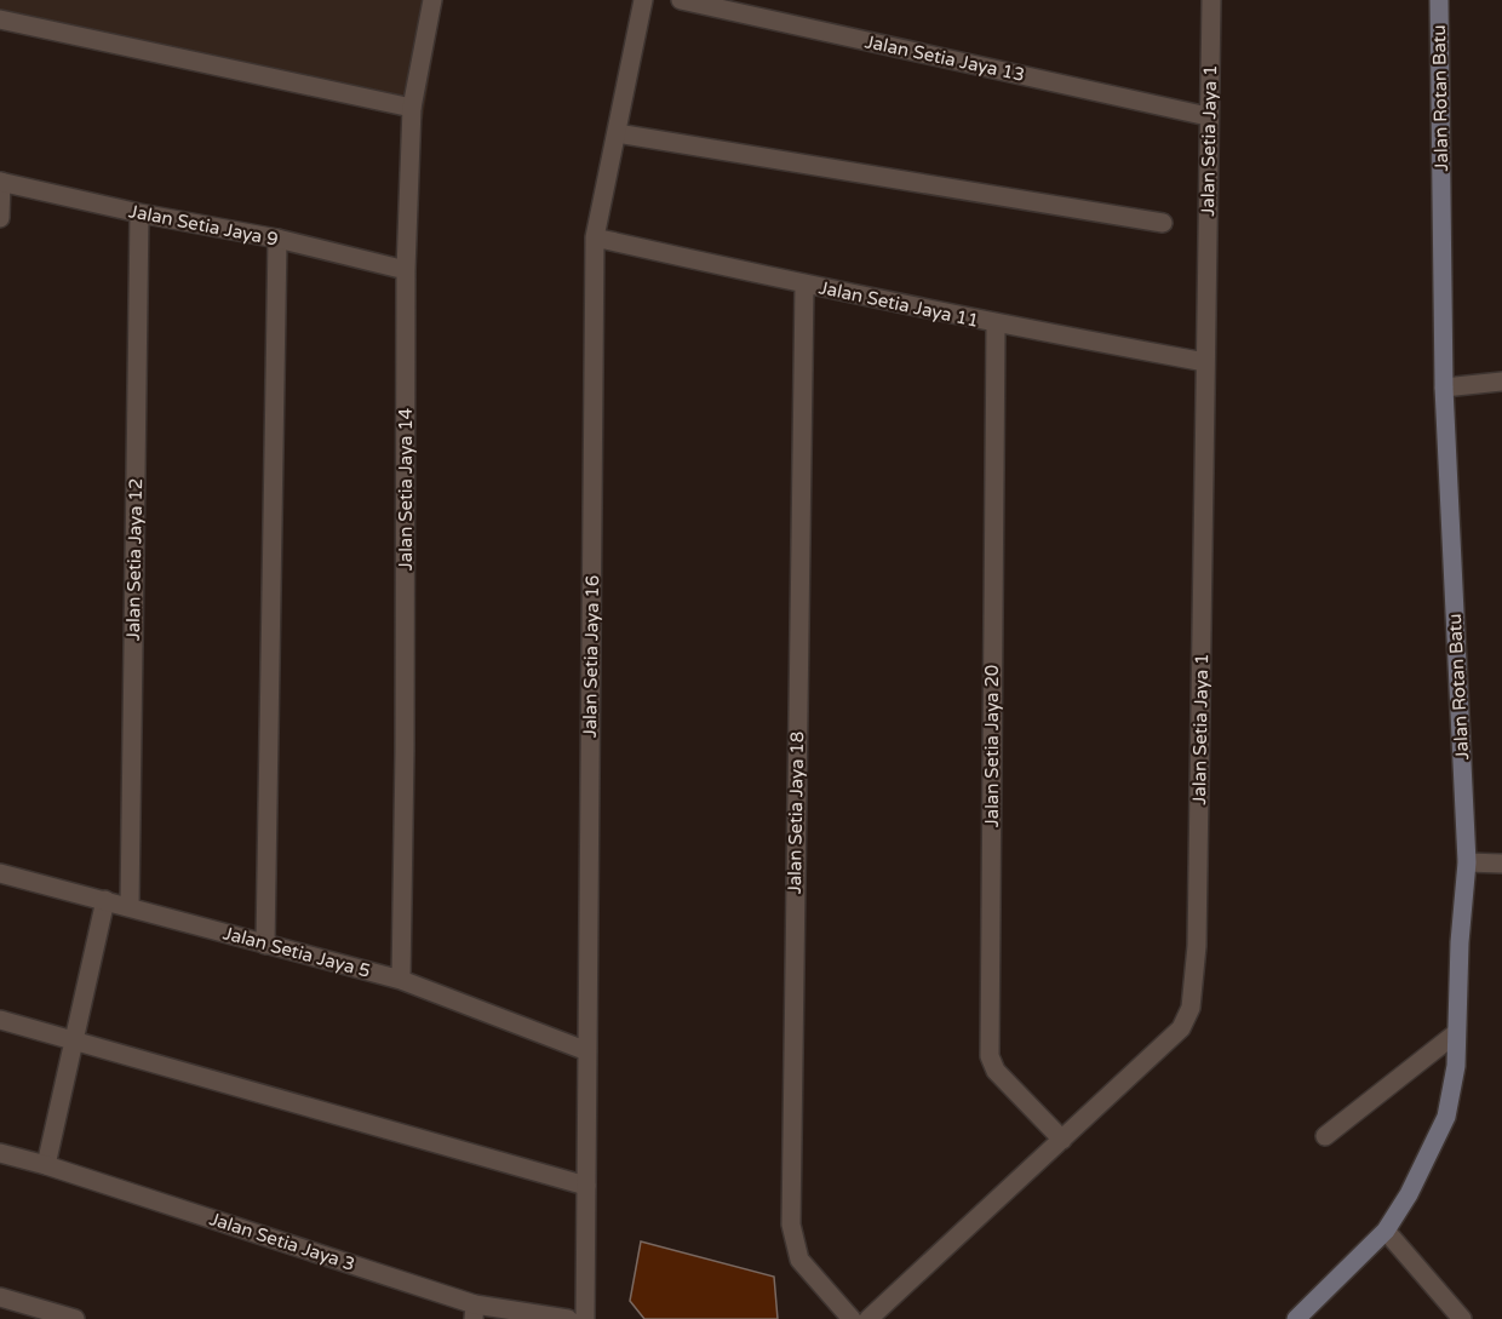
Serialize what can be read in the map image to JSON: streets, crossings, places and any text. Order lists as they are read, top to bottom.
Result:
{
  "streets": {
    "street": [
      "Jalan Setia Jaya 13",
      "Jalan Rotan Batu",
      "Jalan Setia Jaya 1",
      "Jalan Setia Jaya 9",
      "Jalan Setia Jaya 11",
      "Jalan Setia Jaya 14",
      "Jalan Setia Jaya 12",
      "Jalan Setia Jaya 16",
      "Jalan Setia Jaya 20",
      "Jalan Setia Jaya 18",
      "Jalan Setia Jaya 5",
      "Jalan Setia Jaya 3"
    ]
  },
  "crossings": [
    ["Jalan Setia Jaya 13", "Jalan Setia Jaya 1"],
    ["Jalan Setia Jaya 1", "Jalan Setia Jaya 11"],
    ["Jalan Setia Jaya 1", "Jalan Setia Jaya 20"],
    ["Jalan Setia Jaya 9", "Jalan Setia Jaya 14"],
    ["Jalan Setia Jaya 9", "Jalan Setia Jaya 12"],
    ["Jalan Setia Jaya 11", "Jalan Setia Jaya 16"],
    ["Jalan Setia Jaya 11", "Jalan Setia Jaya 20"],
    ["Jalan Setia Jaya 11", "Jalan Setia Jaya 18"],
    ["Jalan Setia Jaya 14", "Jalan Setia Jaya 5"],
    ["Jalan Setia Jaya 12", "Jalan Setia Jaya 5"],
    ["Jalan Setia Jaya 16", "Jalan Setia Jaya 5"]
  ]
}
